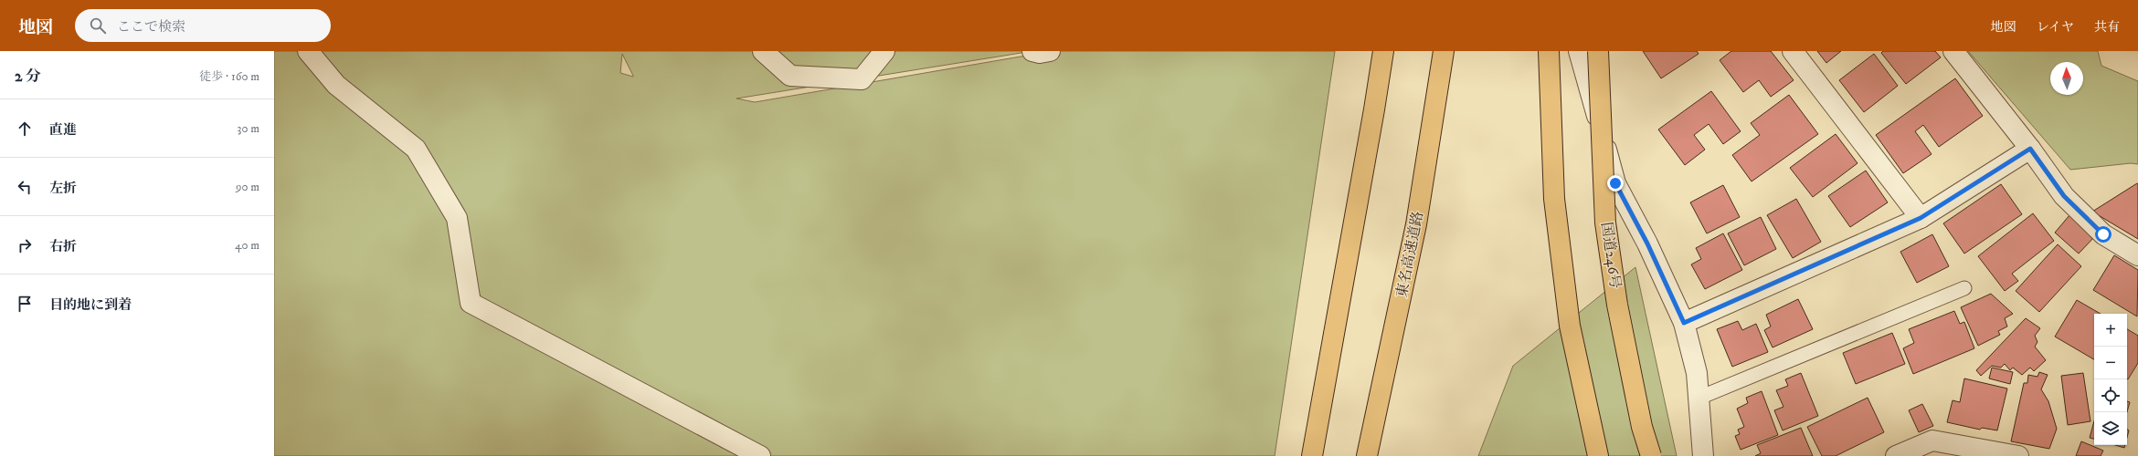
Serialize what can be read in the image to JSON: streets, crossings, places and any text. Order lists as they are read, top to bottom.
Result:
{
  "streets": {
    "highway": ["東名高速道路", "国道246号"]
  },
  "north": "top",
  "page": {
    "header": "地図",
    "search": "ここで検索",
    "nav": ["地図", "レイヤ", "共有"],
    "heading": ["2 分", "徒歩 · 160 m"],
    "list": [
      ["直進", "30 m"],
      ["左折", "90 m"],
      ["右折", "40 m"],
      "目的地に到着"
    ],
    "map_buttons": ["+", "−"]
  }
}
